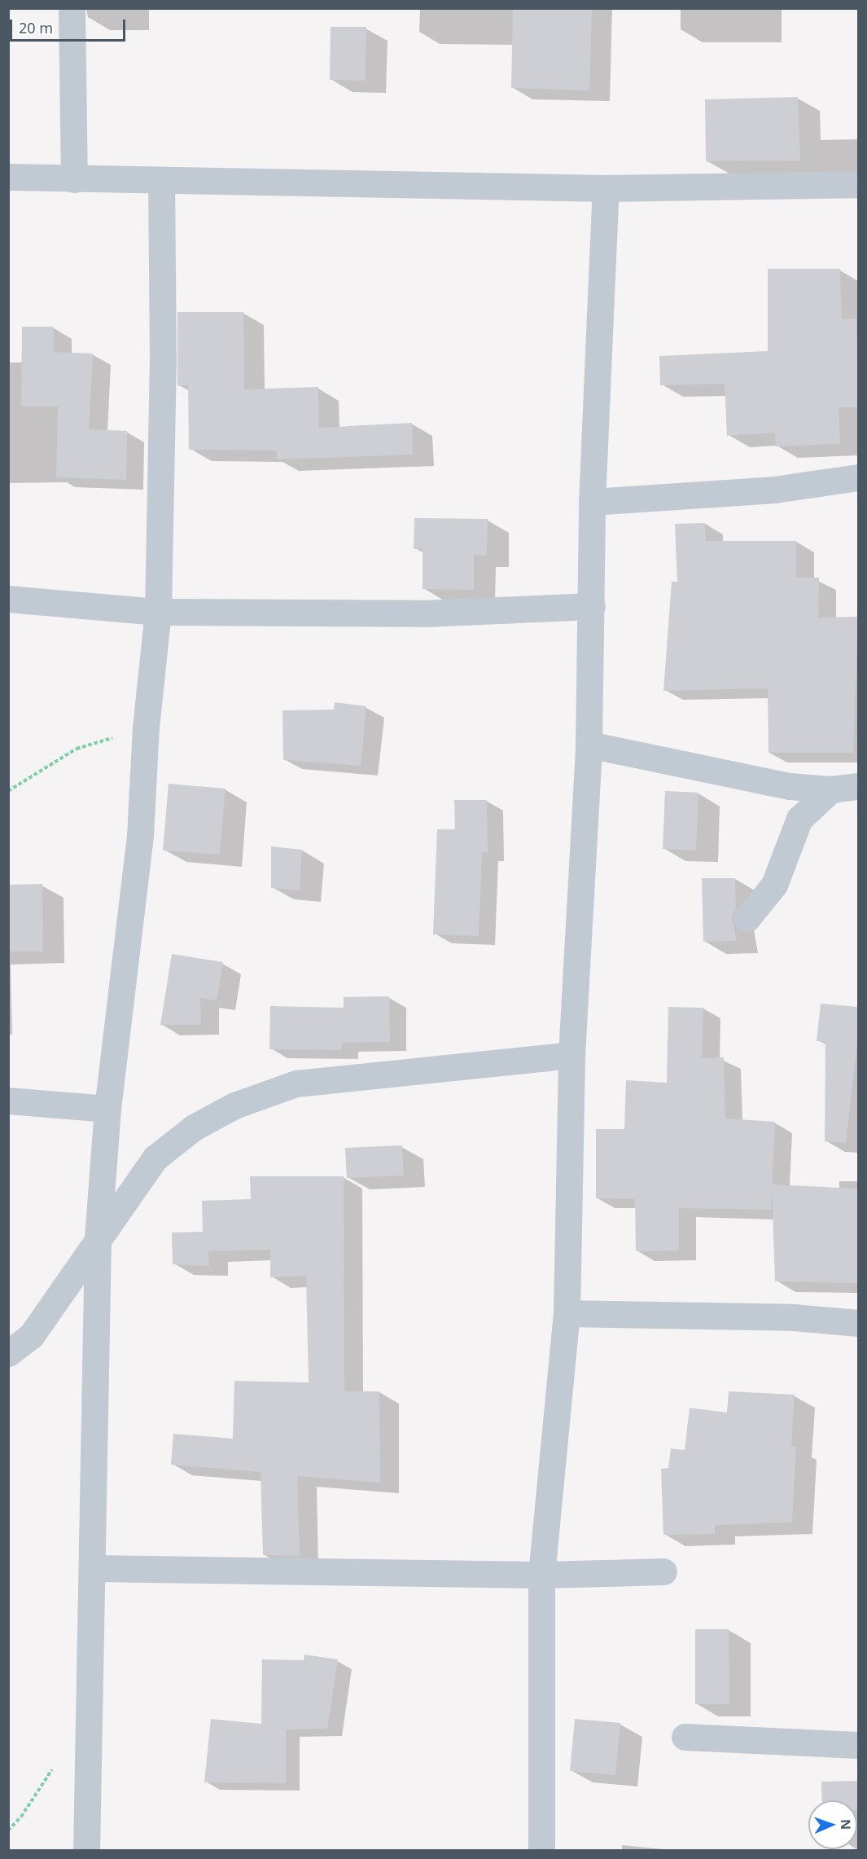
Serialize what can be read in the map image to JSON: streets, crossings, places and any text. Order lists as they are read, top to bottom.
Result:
{
  "scale_bar": "20 m",
  "north": "right"
}
